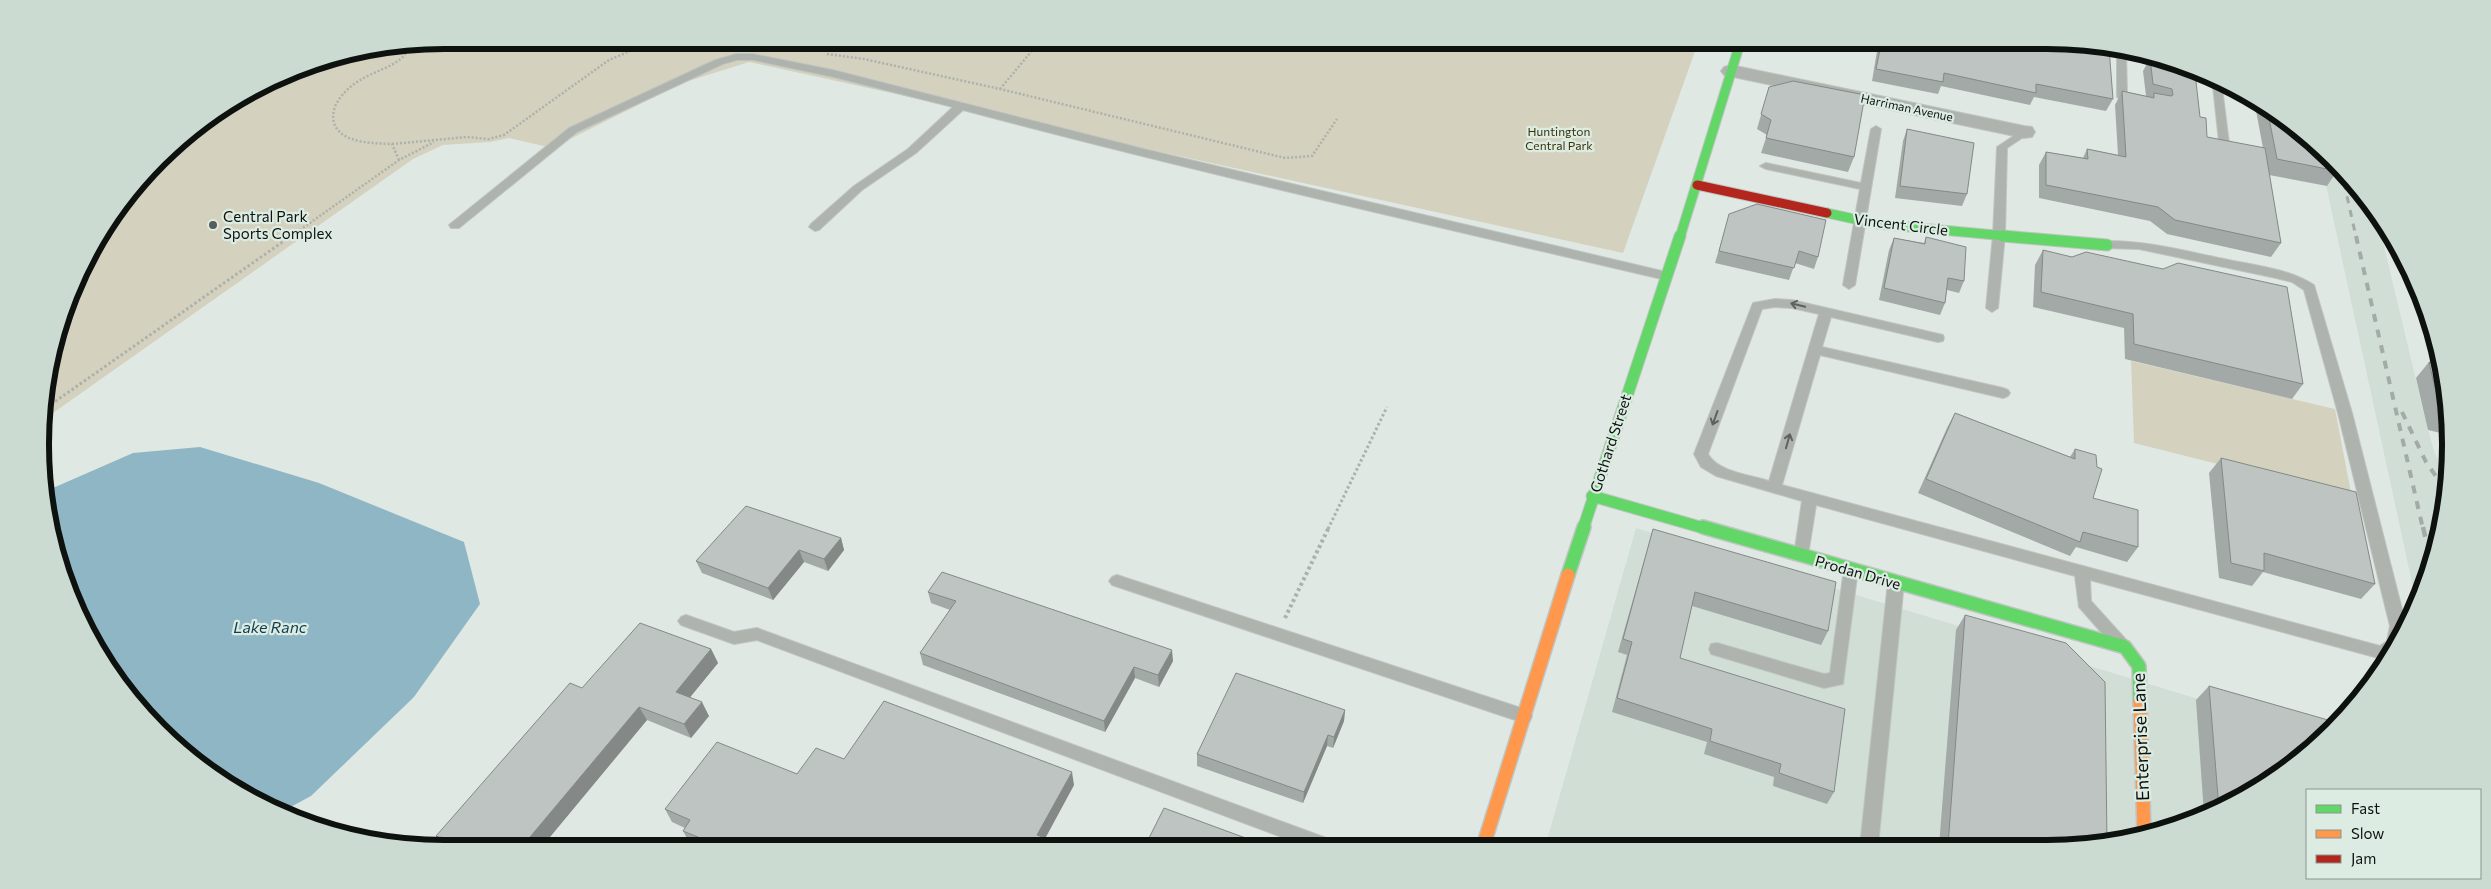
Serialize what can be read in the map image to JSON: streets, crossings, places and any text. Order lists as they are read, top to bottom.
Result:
{
  "streets": {
    "street": [
      "Harriman Avenue",
      "Vincent Circle",
      "Gothard Street",
      "Prodan Drive",
      "Enterprise Lane"
    ]
  },
  "crossings": [
    ["Harriman Avenue", "Gothard Street"],
    ["Vincent Circle", "Gothard Street"],
    ["Gothard Street", "Prodan Drive"],
    ["Prodan Drive", "Enterprise Lane"]
  ],
  "water": ["Lake Ranc"],
  "parks": ["Huntington Central Park"],
  "places": ["Central Park Sports Complex"],
  "legend": ["Fast", "Slow", "Jam"]
}
